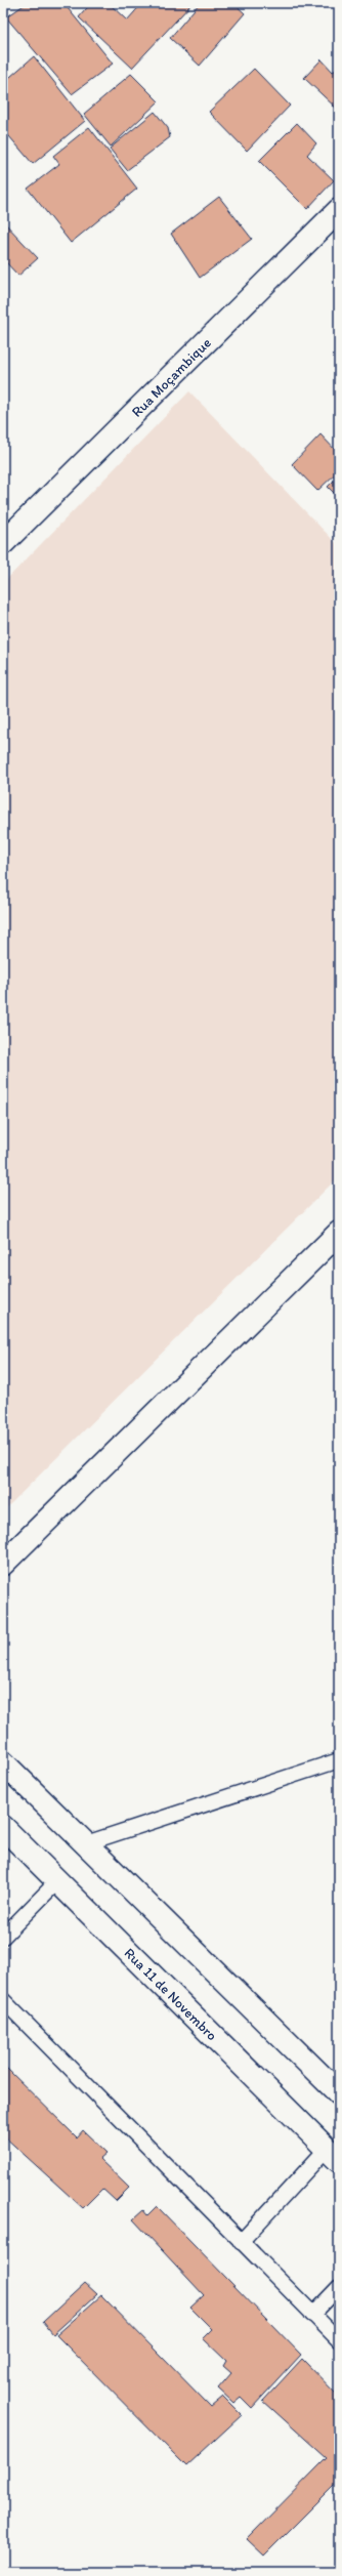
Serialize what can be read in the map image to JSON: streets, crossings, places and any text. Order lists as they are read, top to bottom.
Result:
{
  "streets": {
    "street": ["Rua Moçambique", "Rua 11 de Novembro"]
  }
}
